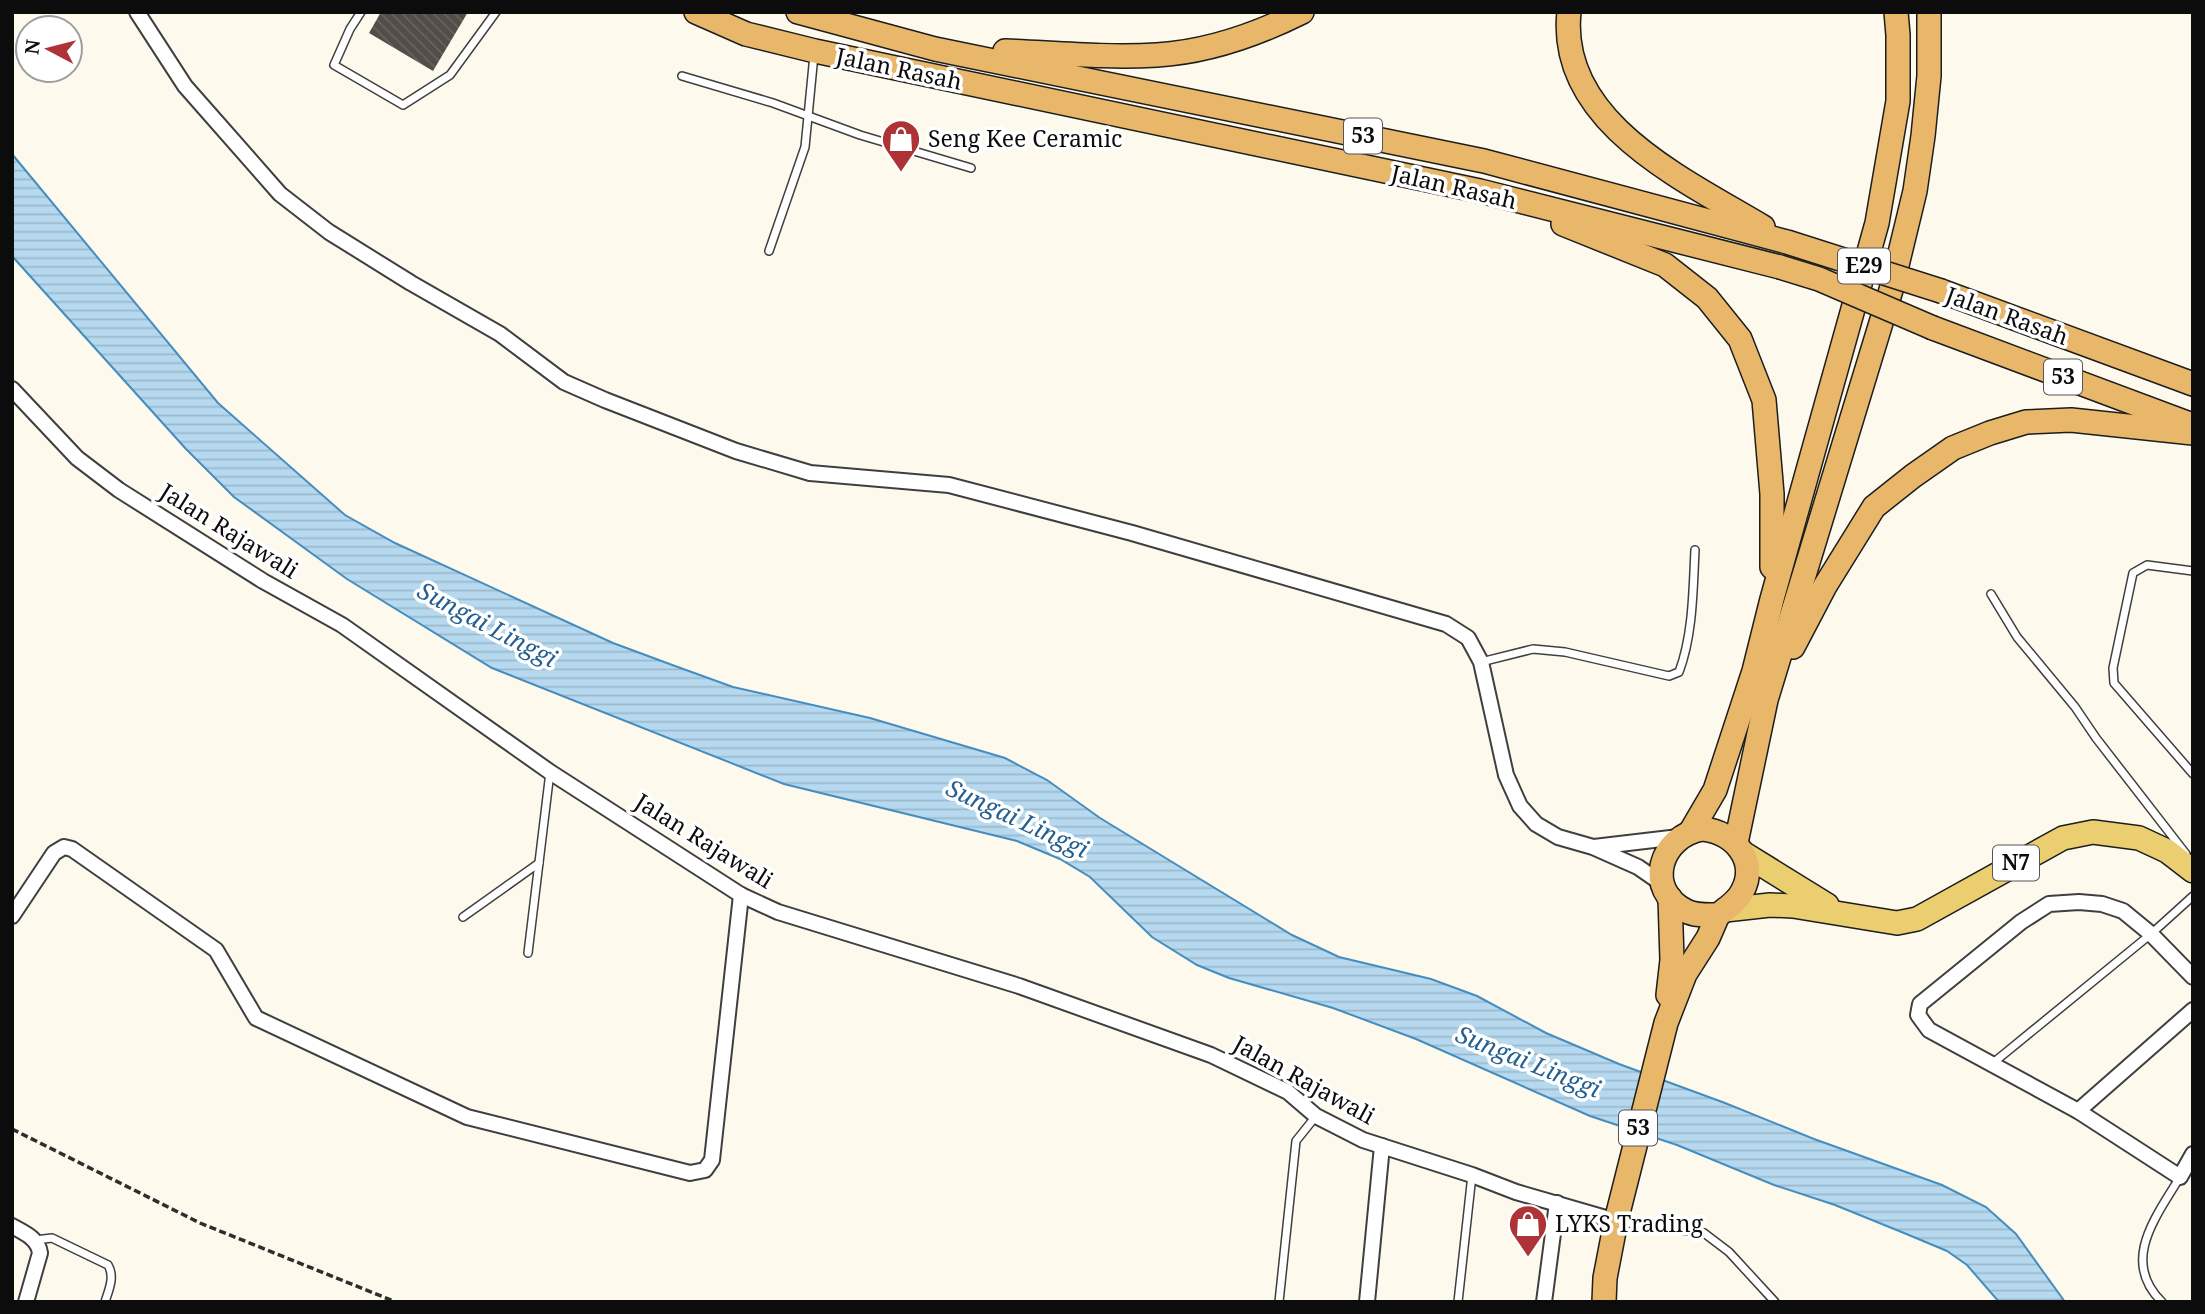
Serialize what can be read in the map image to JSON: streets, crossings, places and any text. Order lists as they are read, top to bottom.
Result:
{
  "streets": {
    "highway": ["Jalan Rasah", "53", "E29"],
    "main road": ["N7"],
    "street": ["Jalan Rajawali"]
  },
  "crossings": [
    ["53", "Jalan Rajawali"],
    ["53", "N7"]
  ],
  "water": ["Sungai Linggi"],
  "places": {
    "shop": ["Seng Kee Ceramic", "LYKS Trading"]
  },
  "north": "left"
}
